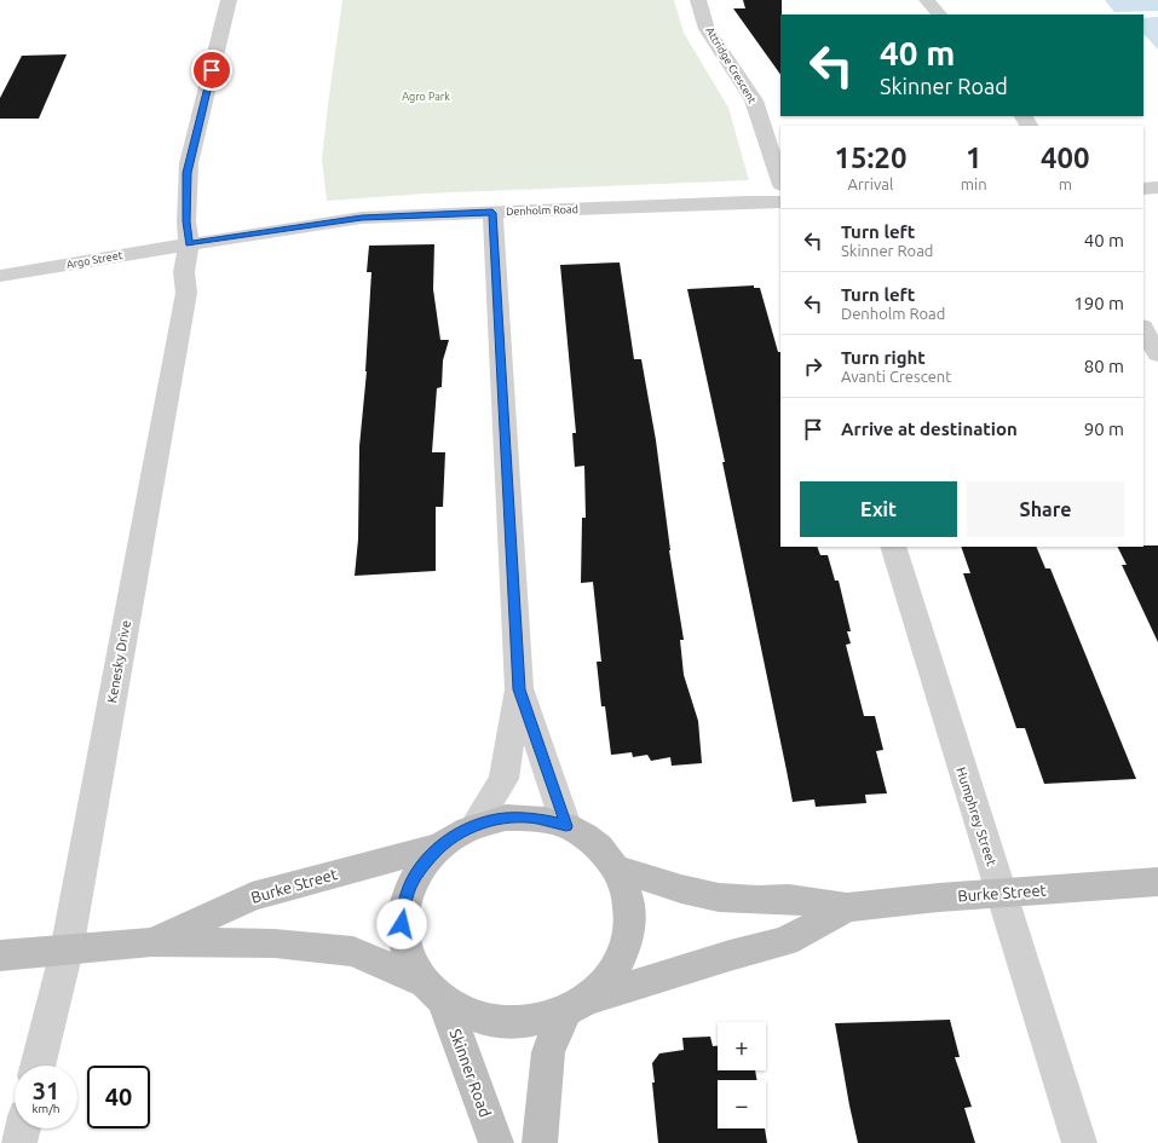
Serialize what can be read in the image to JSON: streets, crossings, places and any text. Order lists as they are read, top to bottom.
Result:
{
  "streets": {
    "street": [
      "Attridge Crescent",
      "Denholm Road",
      "Argo Street",
      "Kenesky Drive",
      "Humphrey Street",
      "Burke Street",
      "Skinner Road"
    ]
  },
  "crossings": [
    ["Denholm Road", "Argo Street"],
    ["Denholm Road", "Kenesky Drive"],
    ["Argo Street", "Kenesky Drive"],
    ["Kenesky Drive", "Burke Street"],
    ["Humphrey Street", "Burke Street"],
    ["Burke Street", "Skinner Road"]
  ],
  "parks": ["Agro Park"],
  "page": {
    "turn": ["40 m", "Skinner Road"],
    "eta": [
      "15:20",
      "Arrival",
      "1",
      "min",
      "400",
      "m"
    ],
    "list": [
      {
        "name": "Turn left",
        "note": "Skinner Road",
        "value": "40 m"
      },
      {
        "name": "Turn left",
        "note": "Denholm Road",
        "value": "190 m"
      },
      {
        "name": "Turn right",
        "note": "Avanti Crescent",
        "value": "80 m"
      },
      {
        "name": "Arrive at destination",
        "value": "90 m"
      }
    ],
    "buttons": ["Exit", "Share"],
    "map_buttons": ["+", "−"],
    "speed": "31 km/h",
    "limit": "40"
  }
}
